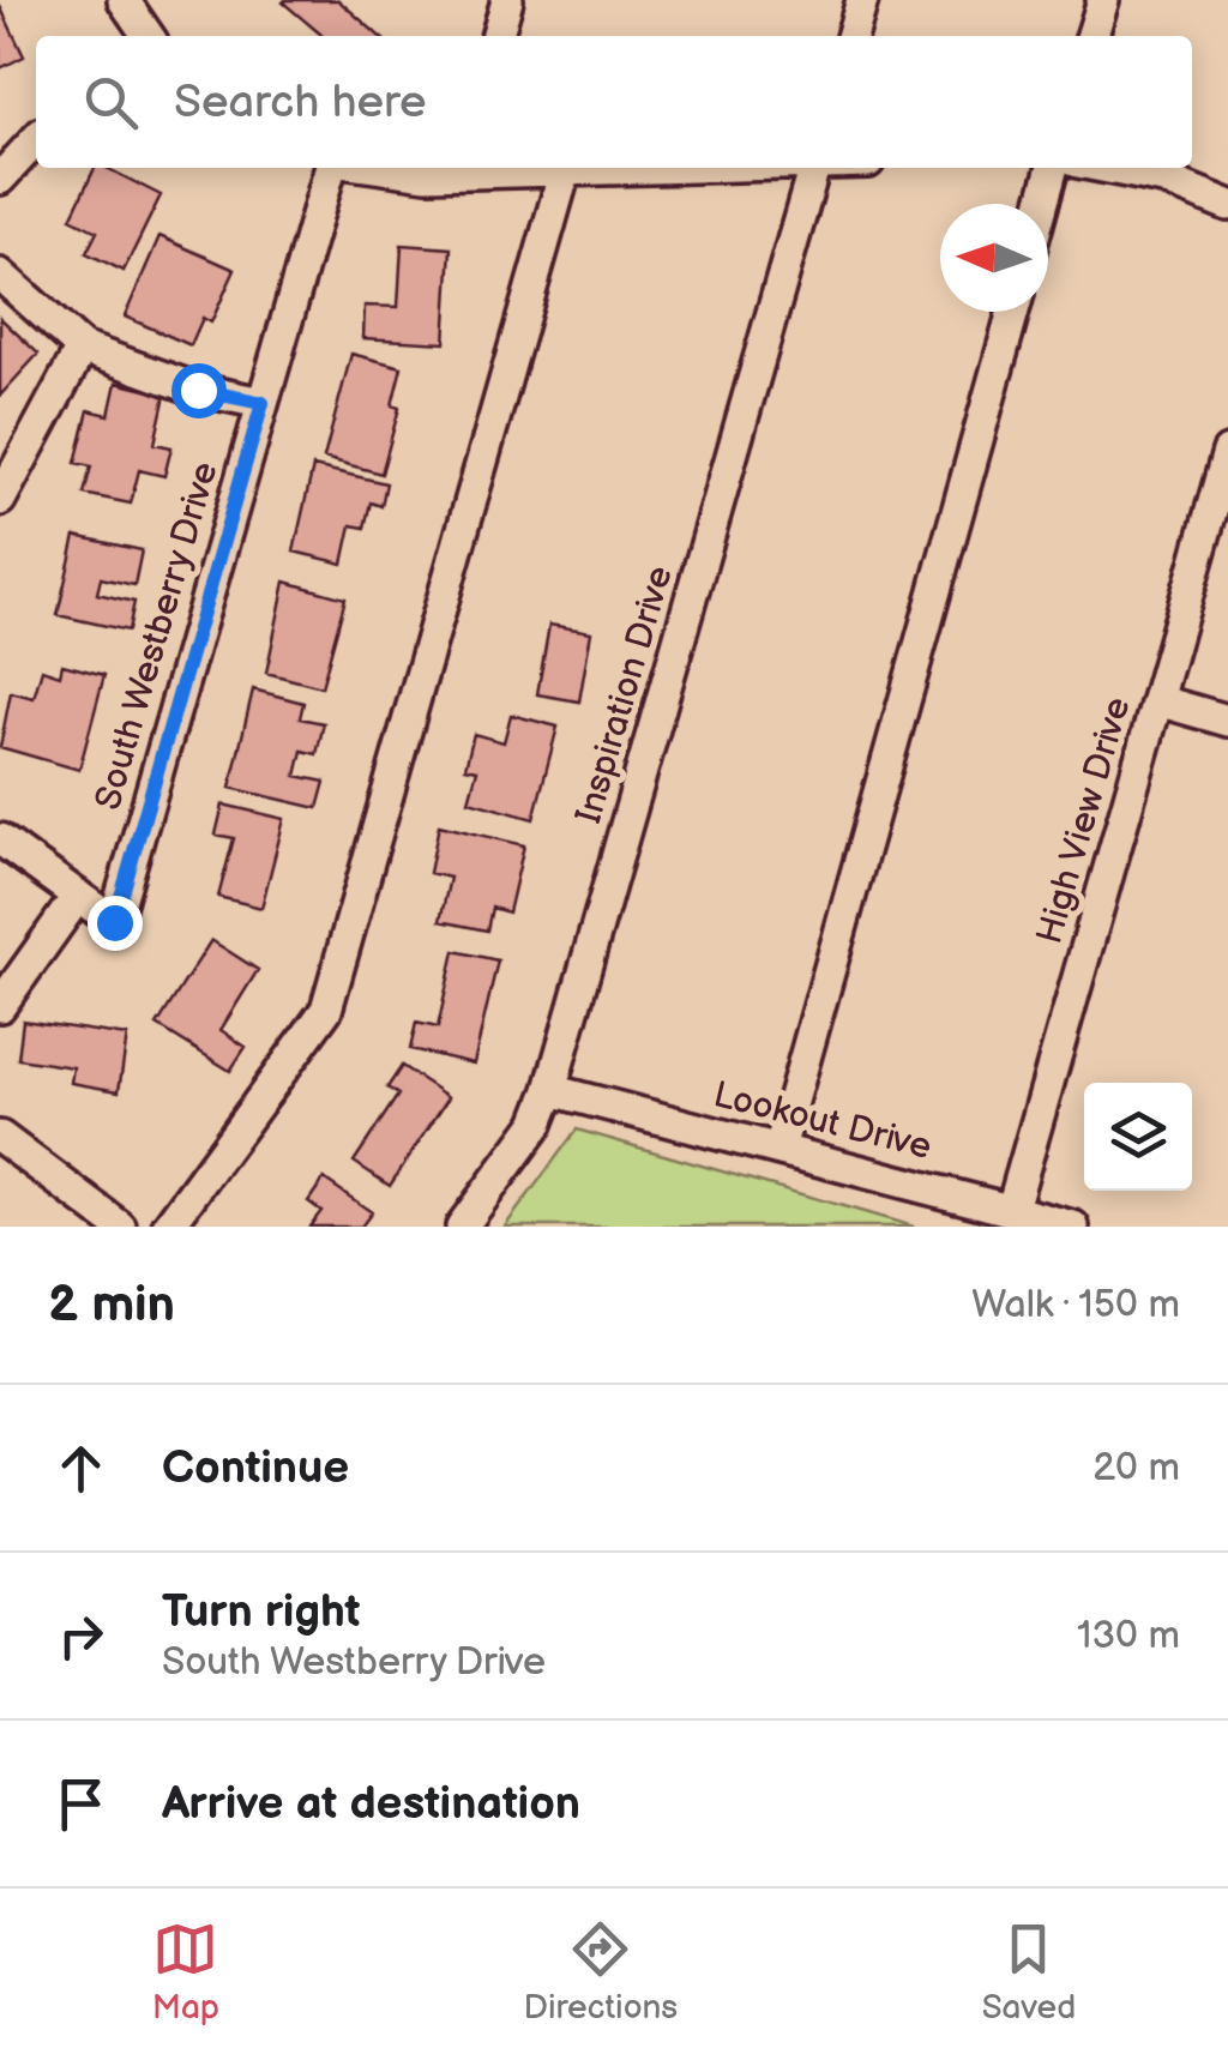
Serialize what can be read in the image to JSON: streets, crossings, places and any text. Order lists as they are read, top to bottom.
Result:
{
  "streets": {
    "street": [
      "South Westberry Drive",
      "Inspiration Drive",
      "High View Drive",
      "Lookout Drive"
    ]
  },
  "crossings": [
    ["Inspiration Drive", "Lookout Drive"],
    ["High View Drive", "Lookout Drive"]
  ],
  "north": "left",
  "page": {
    "search": "Search here",
    "heading": ["2 min", "Walk · 150 m"],
    "list": [
      ["Continue", "20 m"],
      ["Turn right", "South Westberry Drive", "130 m"],
      "Arrive at destination"
    ],
    "nav": ["Map", "Directions", "Saved"]
  }
}
